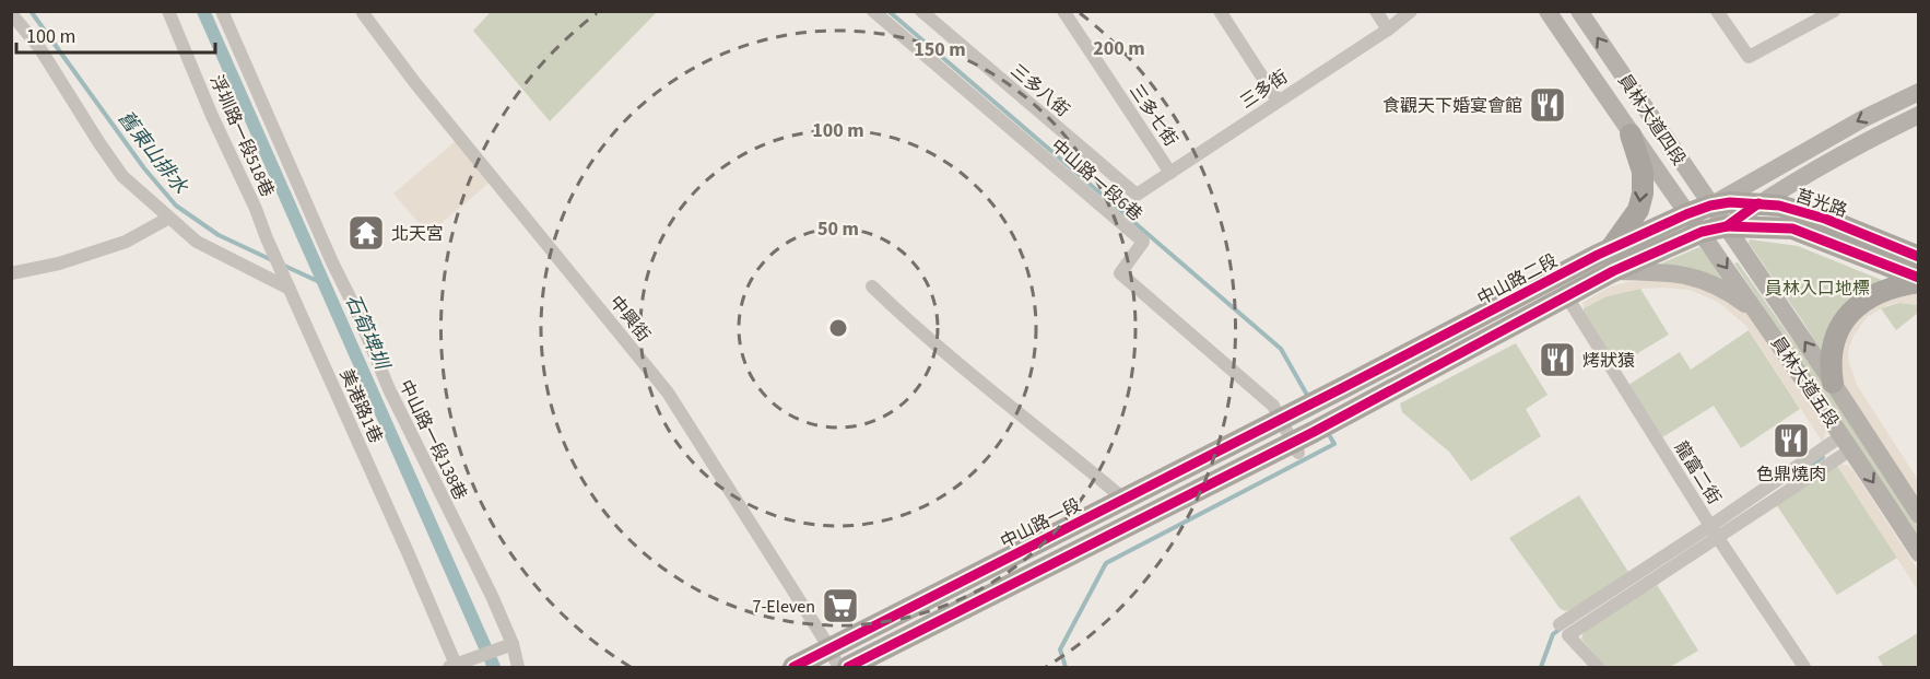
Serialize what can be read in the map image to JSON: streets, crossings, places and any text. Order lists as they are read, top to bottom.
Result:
{
  "streets": {
    "main road": [
      "員林大道四段",
      "莒光路",
      "中山路二段",
      "員林大道五段",
      "中山路一段"
    ],
    "street": [
      "三多街",
      "三多八街",
      "三多七街",
      "浮圳路一段518巷",
      "中山路一段6巷",
      "中興街",
      "美港路1巷",
      "中山路一段138巷",
      "龍富二街"
    ]
  },
  "crossings": [
    ["三多街", "三多八街"],
    ["三多街", "三多七街"],
    ["員林大道四段", "莒光路"],
    ["員林大道四段", "中山路二段"],
    ["員林大道四段", "員林大道五段"],
    ["浮圳路一段518巷", "美港路1巷"],
    ["中山路一段6巷", "中山路二段"],
    ["中山路一段6巷", "中山路一段"],
    ["莒光路", "中山路二段"],
    ["莒光路", "員林大道五段"],
    ["中山路二段", "員林大道五段"],
    ["中山路二段", "龍富二街"],
    ["中山路二段", "中山路一段"],
    ["中興街", "中山路一段"]
  ],
  "water": ["舊東山排水", "石筍埤圳"],
  "parks": ["員林入口地標"],
  "places": {
    "restaurant": ["食觀天下婚宴會館", "烤狀猿", "色鼎燒肉"],
    "temple": ["北天宮"],
    "supermarket": ["7-Eleven"]
  },
  "scale_bar": "100 m",
  "rings": [
    "200 m",
    "150 m",
    "100 m",
    "50 m"
  ]
}
